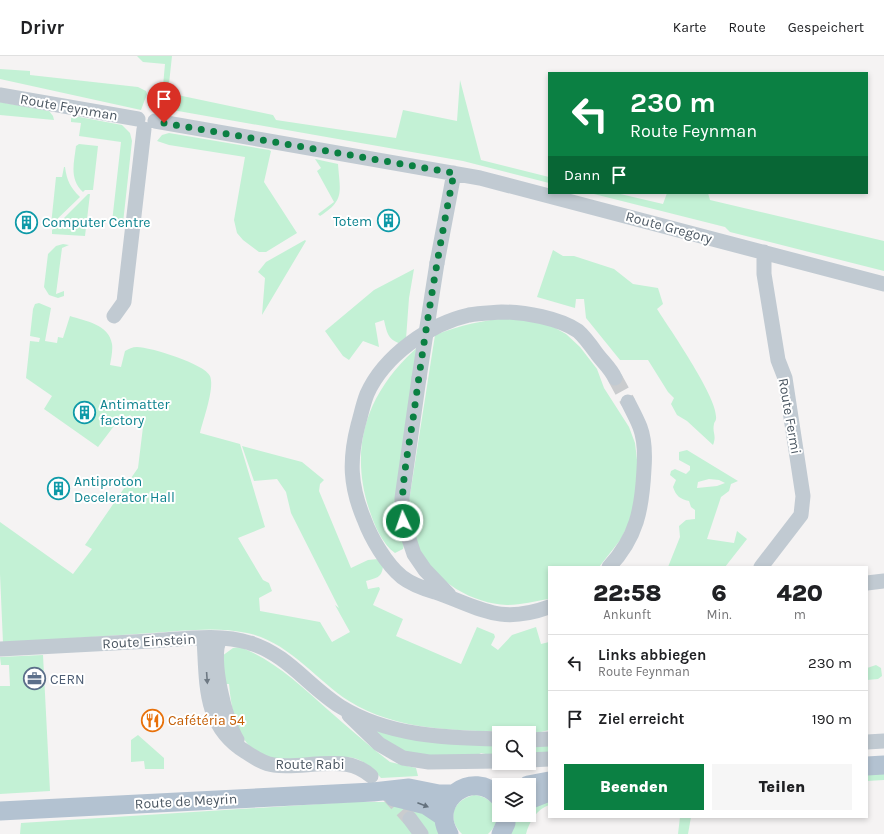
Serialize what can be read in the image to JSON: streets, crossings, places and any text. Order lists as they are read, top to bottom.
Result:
{
  "streets": {
    "main road": ["Route de Meyrin"],
    "street": [
      "Route Feynman",
      "Route Gregory",
      "Route Fermi",
      "Route Einstein",
      "Route Rabi"
    ]
  },
  "crossings": [
    ["Route Feynman", "Route Gregory"],
    ["Route Gregory", "Route Fermi"],
    ["Route Einstein", "Route Rabi"],
    ["Route Rabi", "Route de Meyrin"]
  ],
  "places": {
    "building": [
      "Totem",
      "Computer Centre",
      "Antimatter factory",
      "Antiproton Decelerator Hall"
    ],
    "office": ["CERN"],
    "restaurant": ["Cafétéria 54"]
  },
  "page": {
    "header": "Drivr",
    "nav": ["Karte", "Route", "Gespeichert"],
    "turn": ["230 m", "Route Feynman"],
    "then": "Dann",
    "eta": [
      "22:58",
      "Ankunft",
      "6",
      "Min.",
      "420",
      "m"
    ],
    "list": [
      {
        "name": "Links abbiegen",
        "note": "Route Feynman",
        "value": "230 m"
      },
      {
        "name": "Ziel erreicht",
        "value": "190 m"
      }
    ],
    "buttons": ["Beenden", "Teilen"]
  }
}
